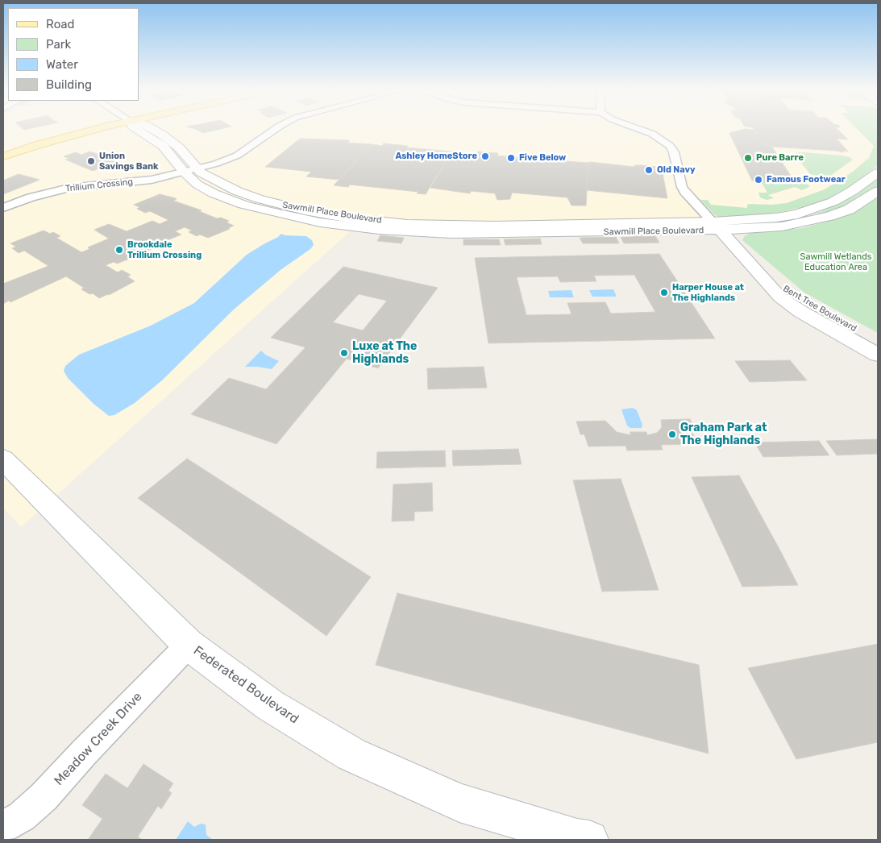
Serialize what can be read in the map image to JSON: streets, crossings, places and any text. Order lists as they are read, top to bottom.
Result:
{
  "streets": {
    "street": [
      "Trillium Crossing",
      "Sawmill Place Boulevard",
      "Bent Tree Boulevard",
      "Federated Boulevard",
      "Meadow Creek Drive"
    ]
  },
  "crossings": [
    ["Trillium Crossing", "Sawmill Place Boulevard"],
    ["Sawmill Place Boulevard", "Bent Tree Boulevard"],
    ["Federated Boulevard", "Meadow Creek Drive"]
  ],
  "parks": ["Sawmill Wetlands Education Area"],
  "places": [
    "Ashley HomeStore",
    "Five Below",
    "Pure Barre",
    "Union Savings Bank",
    "Old Navy",
    "Famous Footwear",
    "Brookdale Trillium Crossing",
    "Harper House at The Highlands",
    "Luxe at The Highlands",
    "Graham Park at The Highlands"
  ],
  "legend": [
    "Road",
    "Park",
    "Water",
    "Building"
  ]
}
